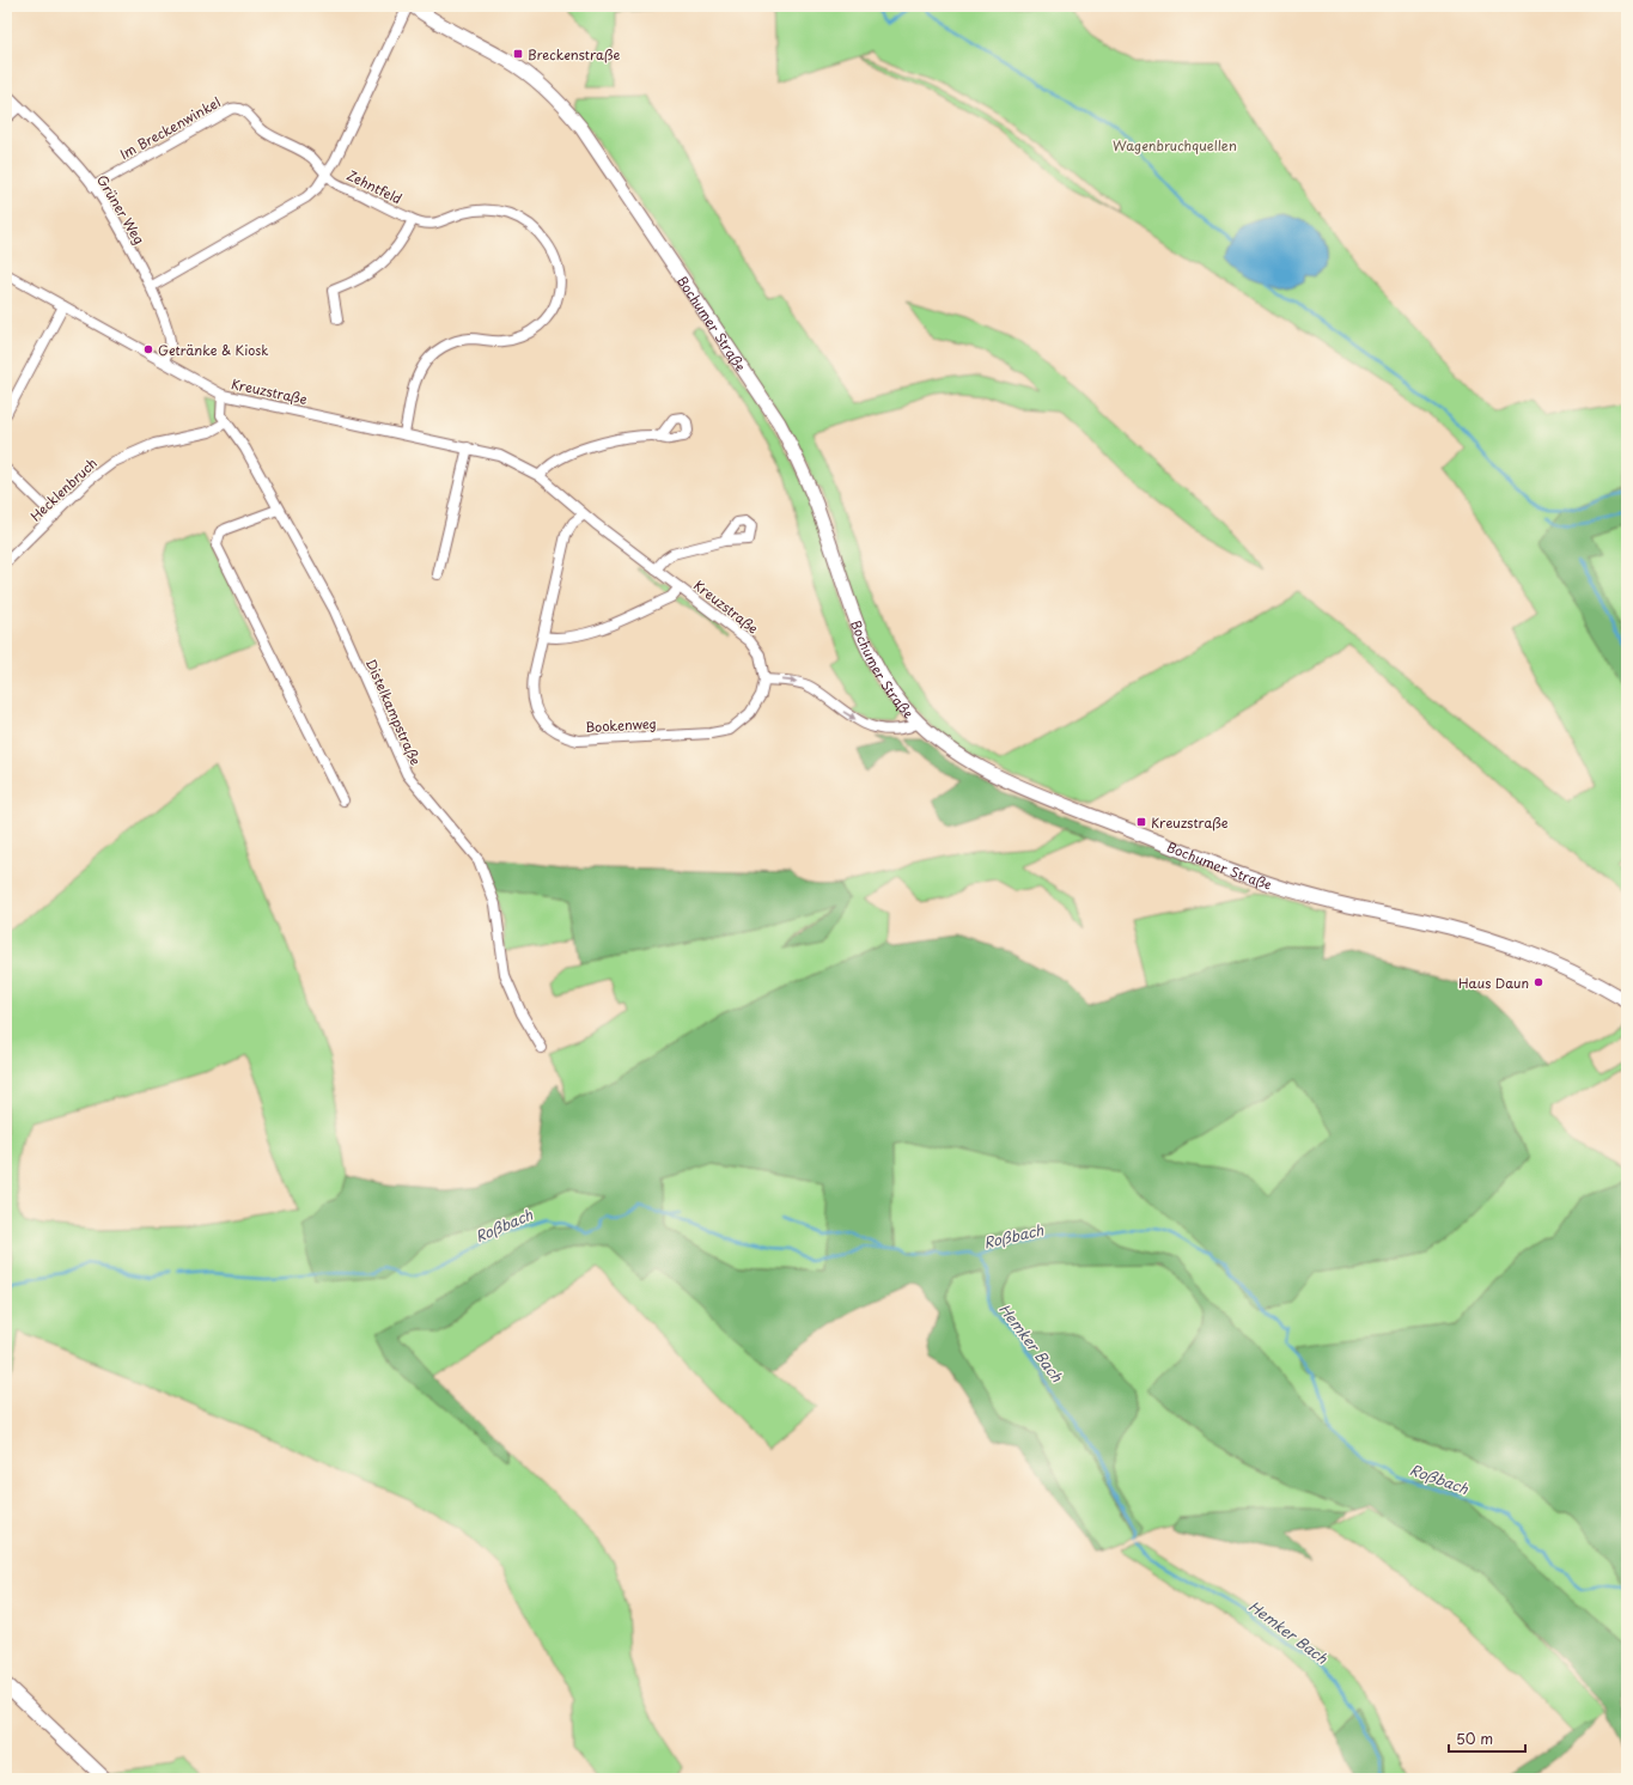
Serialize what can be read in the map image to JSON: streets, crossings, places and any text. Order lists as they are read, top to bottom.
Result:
{
  "streets": {
    "main road": ["Bochumer Straße"],
    "street": [
      "Im Breckenwinkel",
      "Zehntfeld",
      "Grüner Weg",
      "Kreuzstraße",
      "Hecklenbruch",
      "Distelkampstraße",
      "Bookenweg"
    ]
  },
  "crossings": [
    ["Im Breckenwinkel", "Zehntfeld"],
    ["Im Breckenwinkel", "Grüner Weg"],
    ["Zehntfeld", "Kreuzstraße"],
    ["Grüner Weg", "Kreuzstraße"],
    ["Kreuzstraße", "Bookenweg"],
    ["Hecklenbruch", "Distelkampstraße"]
  ],
  "water": ["Roßbach", "Hemker Bach"],
  "parks": ["Wagenbruchquellen"],
  "places": {
    "transit": ["Breckenstraße", "Kreuzstraße"],
    "other": ["Getränke & Kiosk", "Haus Daun"]
  },
  "scale_bar": "50 m"
}
